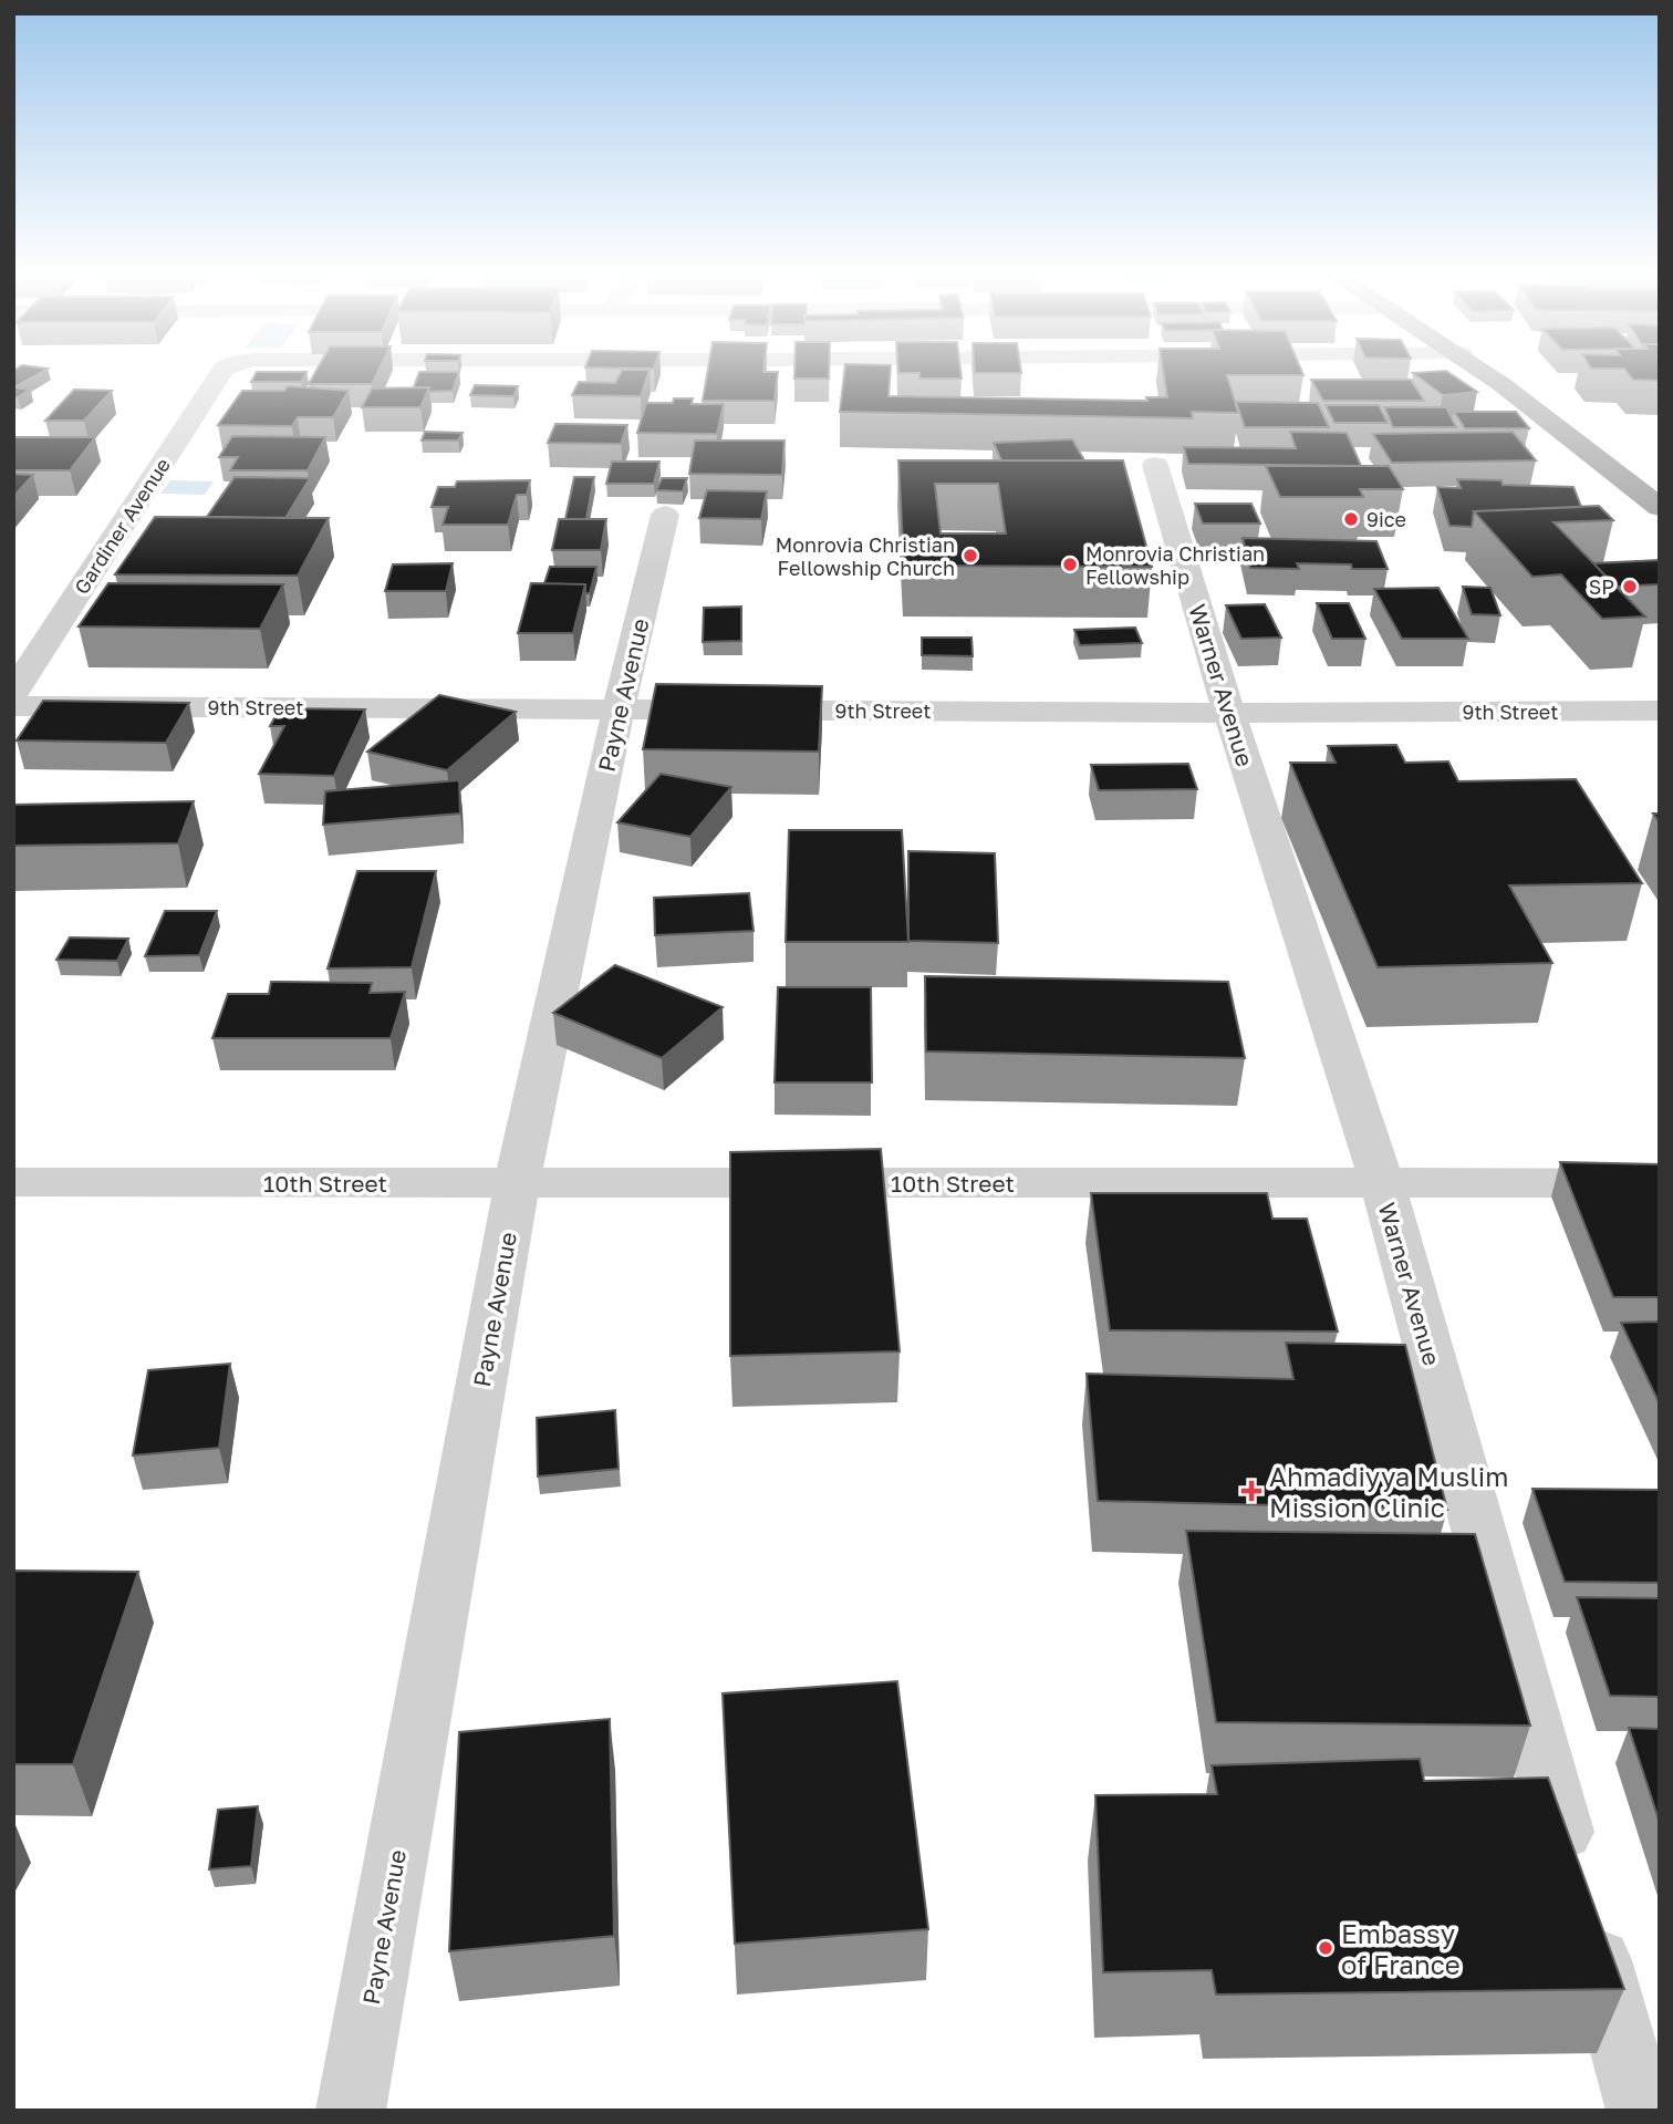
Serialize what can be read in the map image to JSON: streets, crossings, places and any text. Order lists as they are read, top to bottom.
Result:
{
  "streets": {
    "street": [
      "Gardiner Avenue",
      "Warner Avenue",
      "Payne Avenue",
      "9th Street",
      "10th Street"
    ]
  },
  "crossings": [
    ["Warner Avenue", "9th Street"],
    ["Warner Avenue", "10th Street"],
    ["Payne Avenue", "9th Street"],
    ["Payne Avenue", "10th Street"]
  ],
  "places": {
    "other": [
      "9ice",
      "Monrovia Christian Fellowship Church",
      "Monrovia Christian Fellowship",
      "SP",
      "Embassy of France"
    ],
    "health": ["Ahmadiyya Muslim Mission Clinic"]
  }
}
